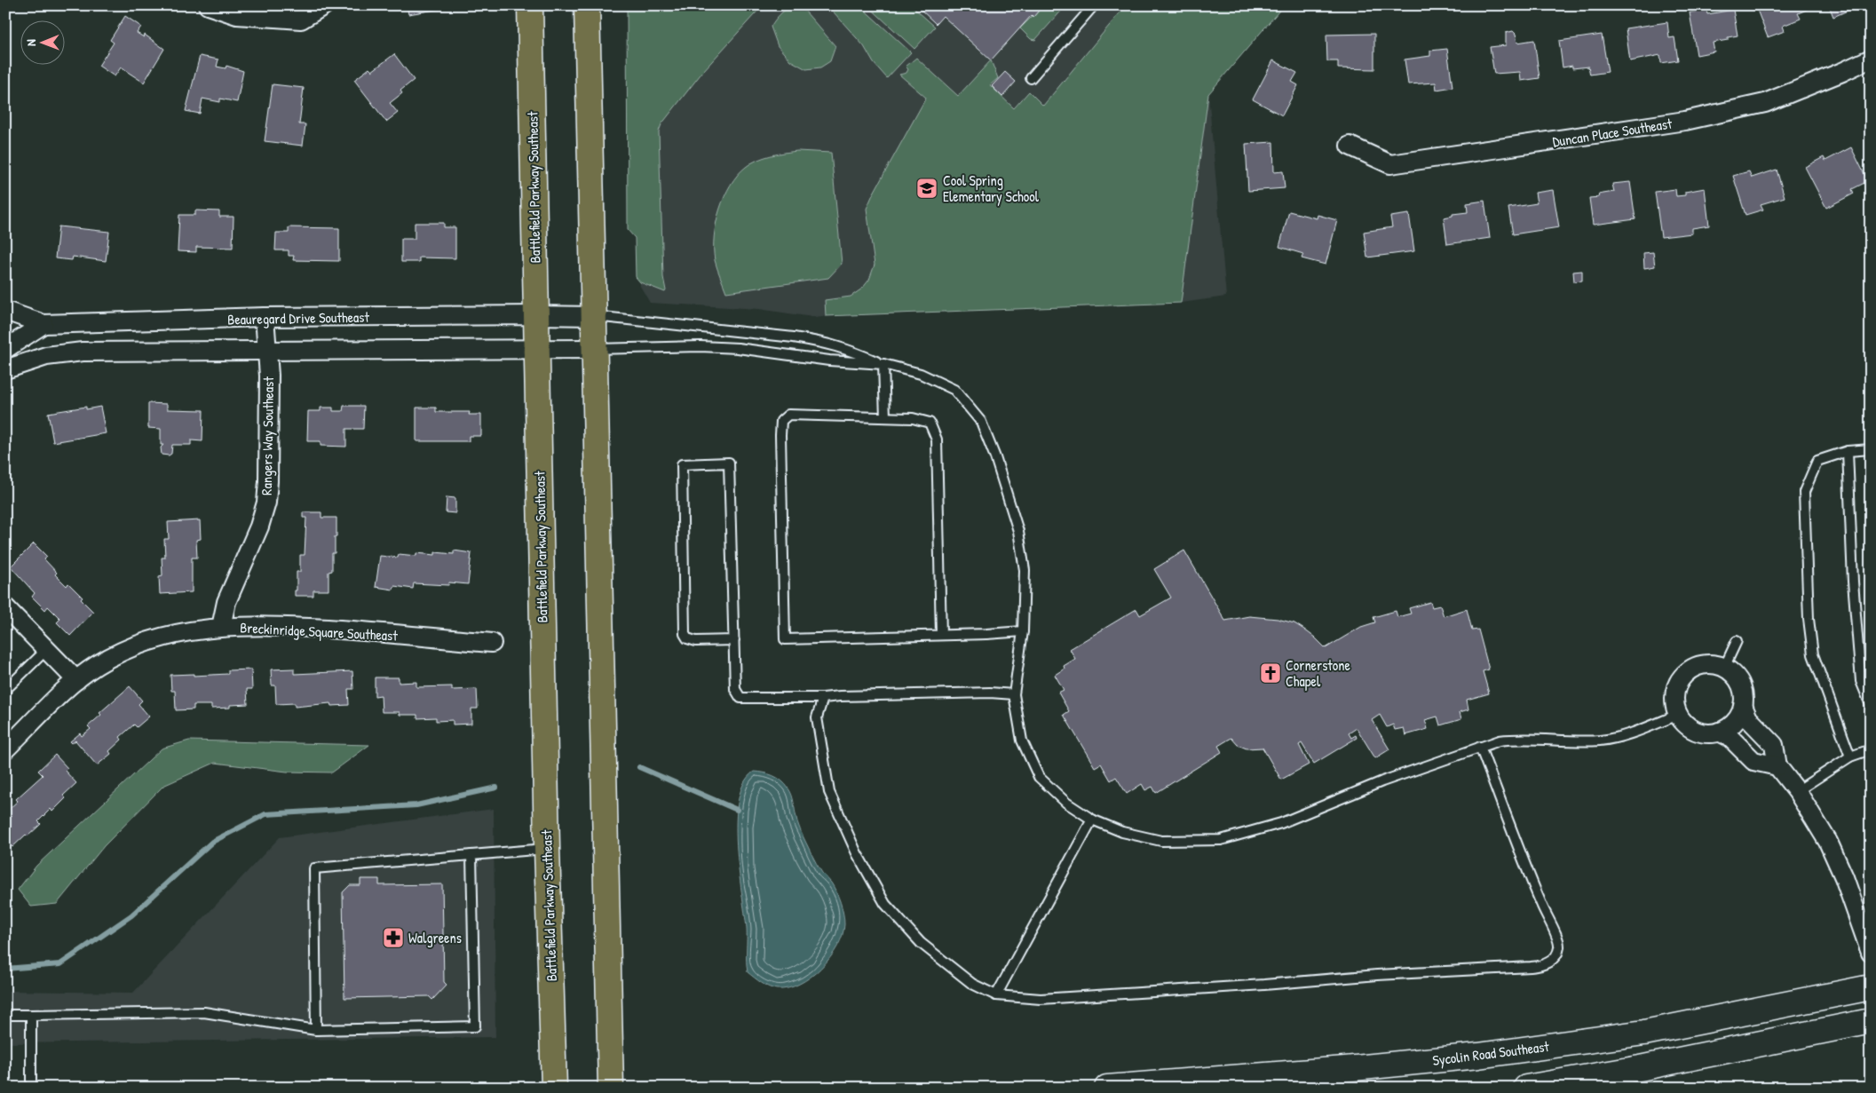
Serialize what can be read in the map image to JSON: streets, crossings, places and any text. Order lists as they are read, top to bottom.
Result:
{
  "streets": {
    "main road": ["Battlefield Parkway Southeast", "Sycolin Road Southeast"],
    "street": [
      "Duncan Place Southeast",
      "Beauregard Drive Southeast",
      "Rangers Way Southeast",
      "Breckinridge Square Southeast"
    ]
  },
  "crossings": [
    ["Battlefield Parkway Southeast", "Beauregard Drive Southeast"],
    ["Beauregard Drive Southeast", "Rangers Way Southeast"],
    ["Rangers Way Southeast", "Breckinridge Square Southeast"]
  ],
  "places": {
    "school or university": ["Cool Spring Elementary School"],
    "church": ["Cornerstone Chapel"],
    "pharmacy": ["Walgreens"]
  },
  "north": "left"
}
